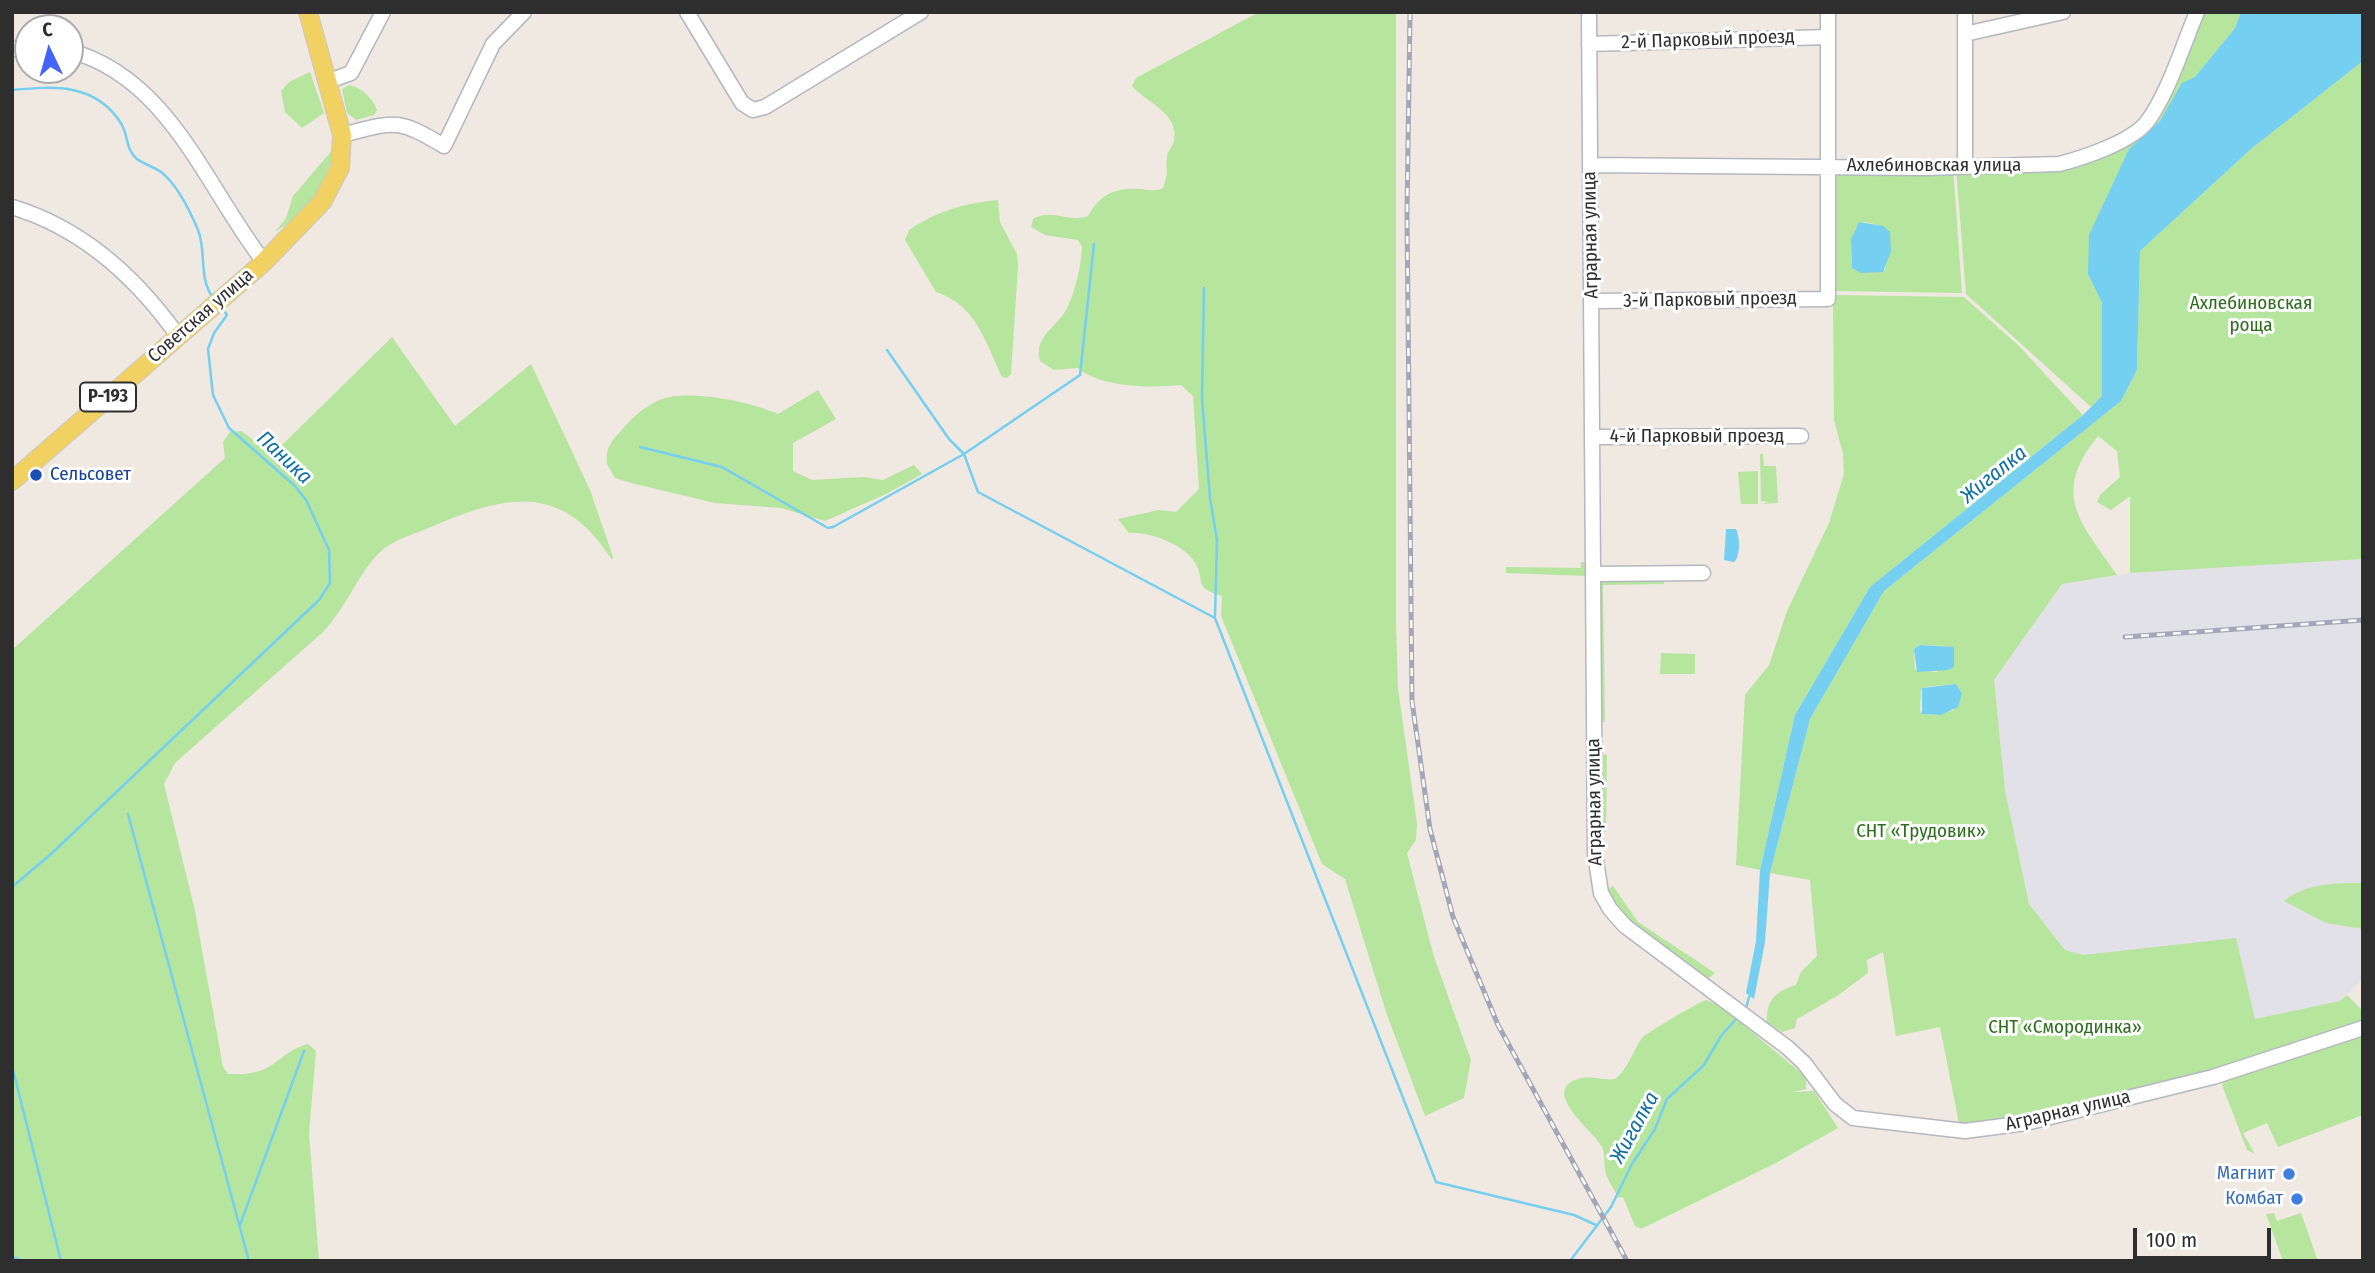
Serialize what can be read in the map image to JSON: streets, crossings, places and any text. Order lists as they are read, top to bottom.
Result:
{
  "streets": {
    "main road": ["Советская улица", "Р-193"],
    "street": [
      "2-й Парковый проезд",
      "Ахлебиновская улица",
      "Аграрная улица",
      "3-й Парковый проезд",
      "4-й Парковый проезд"
    ]
  },
  "crossings": [
    ["2-й Парковый проезд", "Аграрная улица"],
    ["Ахлебиновская улица", "Аграрная улица"],
    ["Ахлебиновская улица", "3-й Парковый проезд"],
    ["Аграрная улица", "3-й Парковый проезд"],
    ["Аграрная улица", "4-й Парковый проезд"],
    ["Советская улица", "Р-193"]
  ],
  "water": ["Паника", "Жигалка"],
  "parks": ["Ахлебиновская роща", "СНТ «Трудовик»", "СНТ «Смородинка»"],
  "places": ["Сельсовет", "Магнит", "Комбат"],
  "scale_bar": "100 m",
  "north": "top"
}
